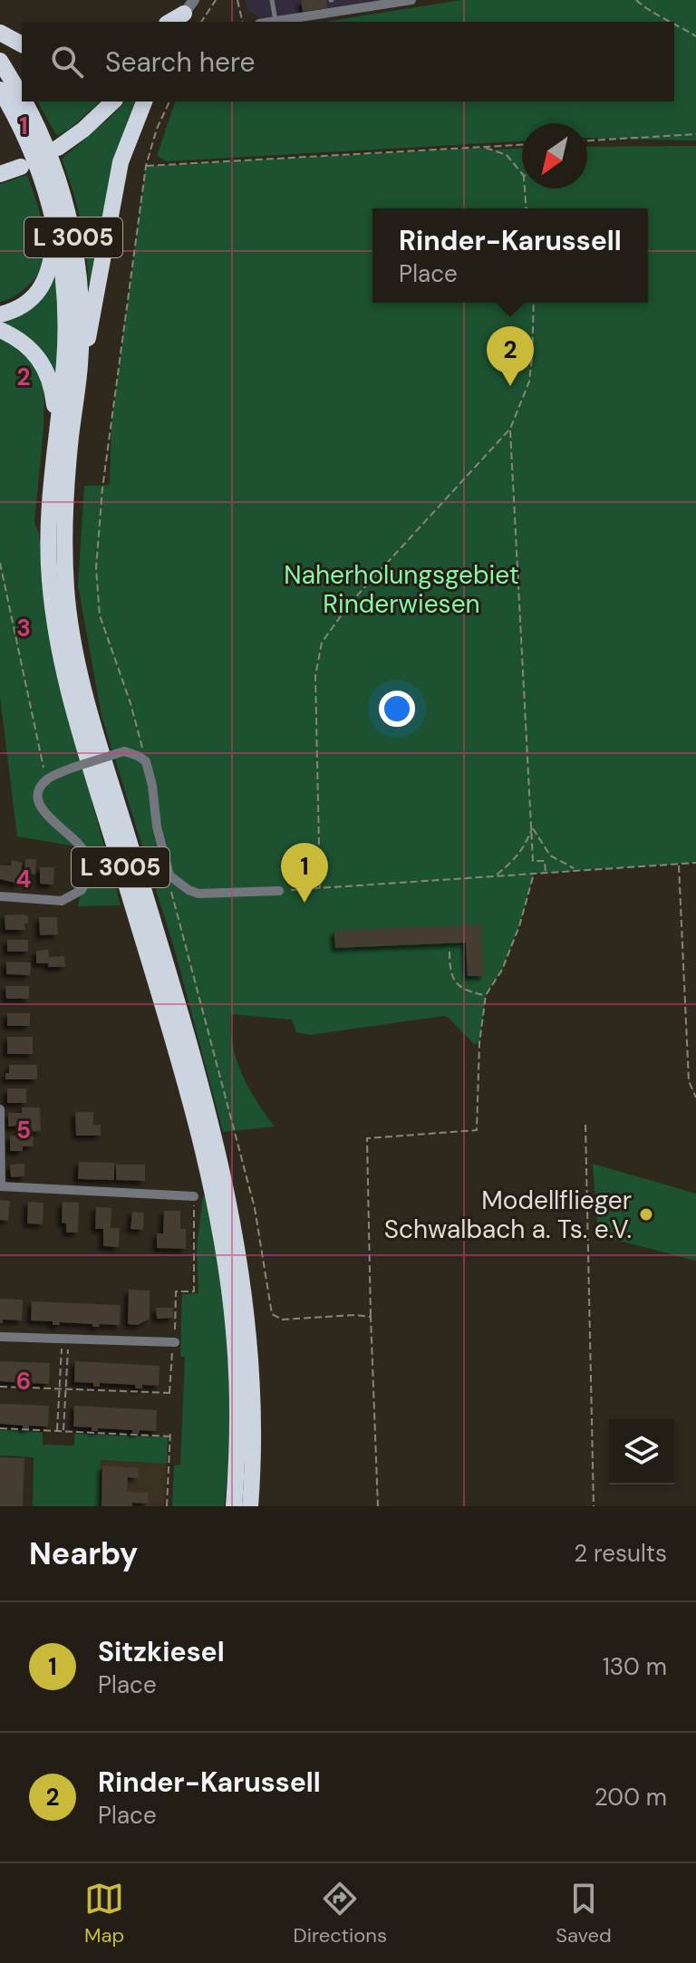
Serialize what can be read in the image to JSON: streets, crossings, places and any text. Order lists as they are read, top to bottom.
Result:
{
  "streets": {
    "highway": ["L 3005"]
  },
  "parks": ["Naherholungsgebiet Rinderwiesen"],
  "places": ["Modellflieger Schwalbach a. Ts. e.V."],
  "north": "bottom left",
  "page": {
    "search": "Search here",
    "popup": ["Rinder-Karussell", "Place"],
    "pins": ["2", "1"],
    "heading": ["Nearby", "2 results"],
    "list": [
      {
        "mark": "1",
        "name": "Sitzkiesel",
        "note": "Place",
        "value": "130 m"
      },
      {
        "mark": "2",
        "name": "Rinder-Karussell",
        "note": "Place",
        "value": "200 m"
      }
    ],
    "nav": ["Map", "Directions", "Saved"]
  },
  "grid": {
    "rows": [
      "1",
      "2",
      "3",
      "4",
      "5",
      "6"
    ]
  }
}
